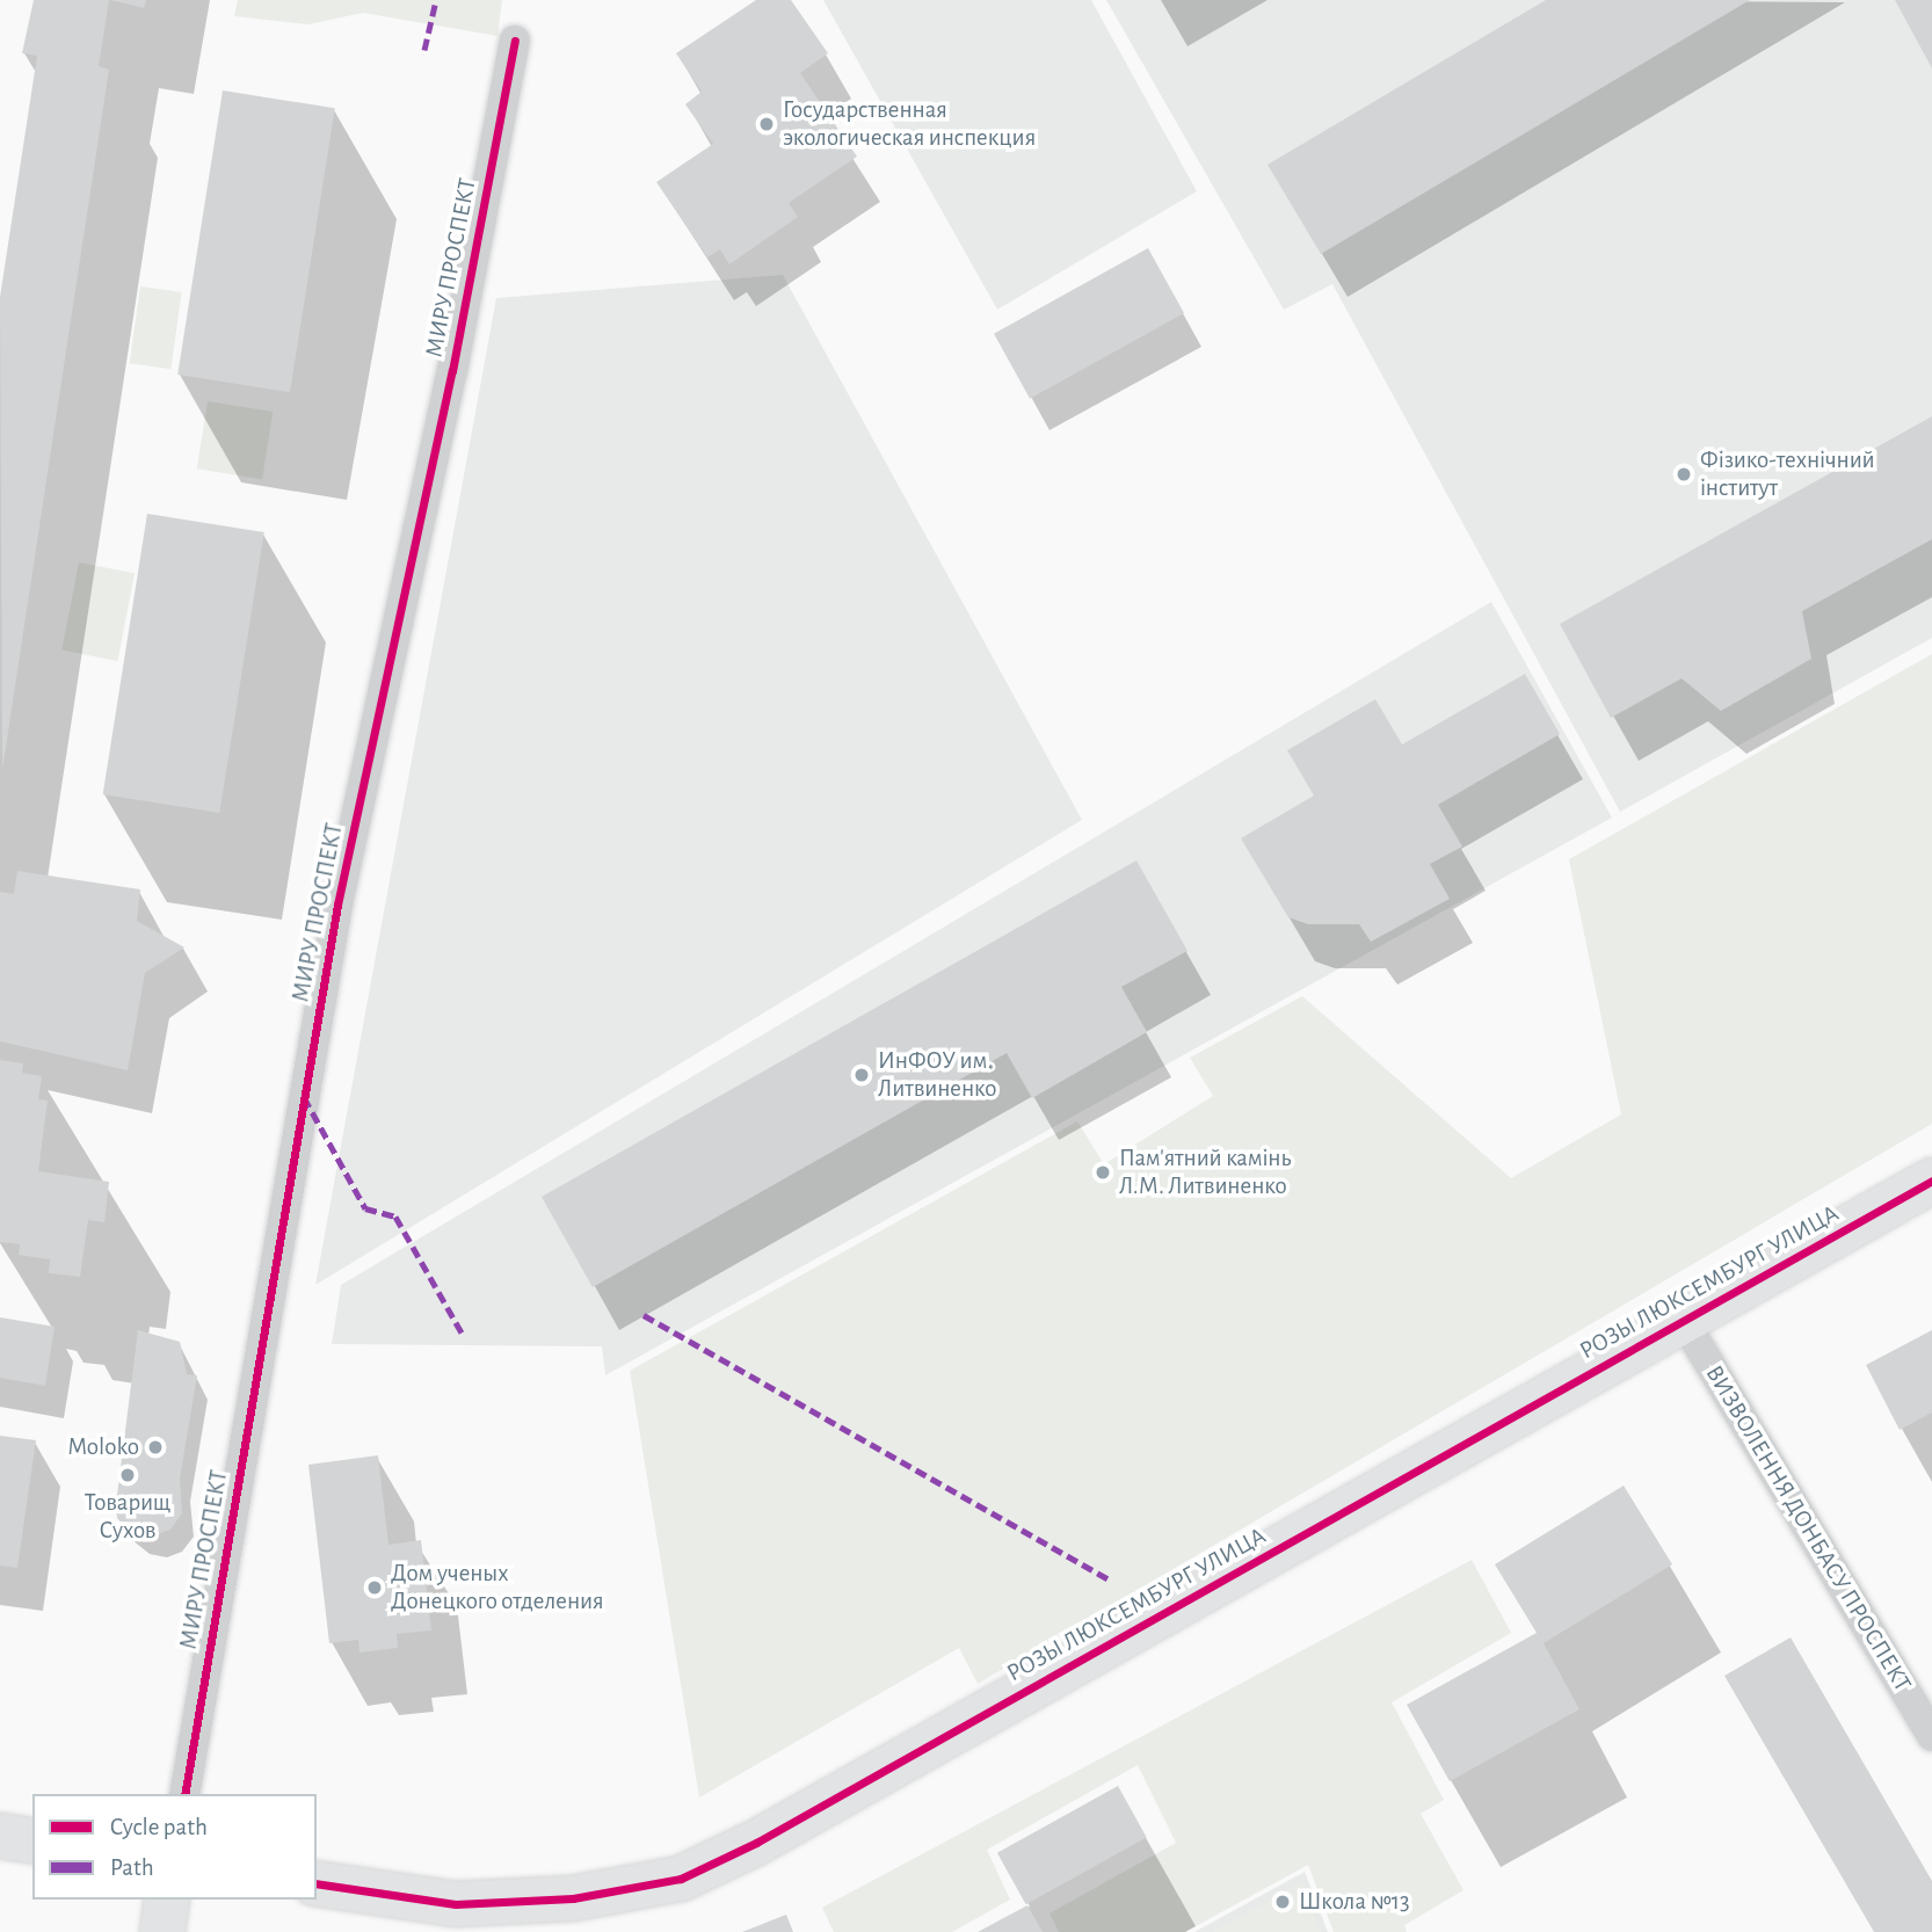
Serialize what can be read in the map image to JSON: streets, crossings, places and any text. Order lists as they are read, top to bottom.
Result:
{
  "streets": {
    "street": ["МИРУ ПРОСПЕКТ", "РОЗЫ ЛЮКСЕМБУРГ УЛИЦА", "ВИЗВОЛЕННЯ ДОНБАСУ ПРОСПЕКТ"]
  },
  "crossings": [
    ["РОЗЫ ЛЮКСЕМБУРГ УЛИЦА", "ВИЗВОЛЕННЯ ДОНБАСУ ПРОСПЕКТ"]
  ],
  "places": [
    "Государственная экологическая инспекция",
    "Фізико-технічний інститут",
    "ИнФОУ им. Литвиненко",
    "Пам'ятний камінь Л.М. Литвиненко",
    "Moloko",
    "Товарищ Сухов",
    "Дом ученых Донецкого отделения",
    "Школа №13"
  ],
  "legend": ["Cycle path", "Path"]
}
